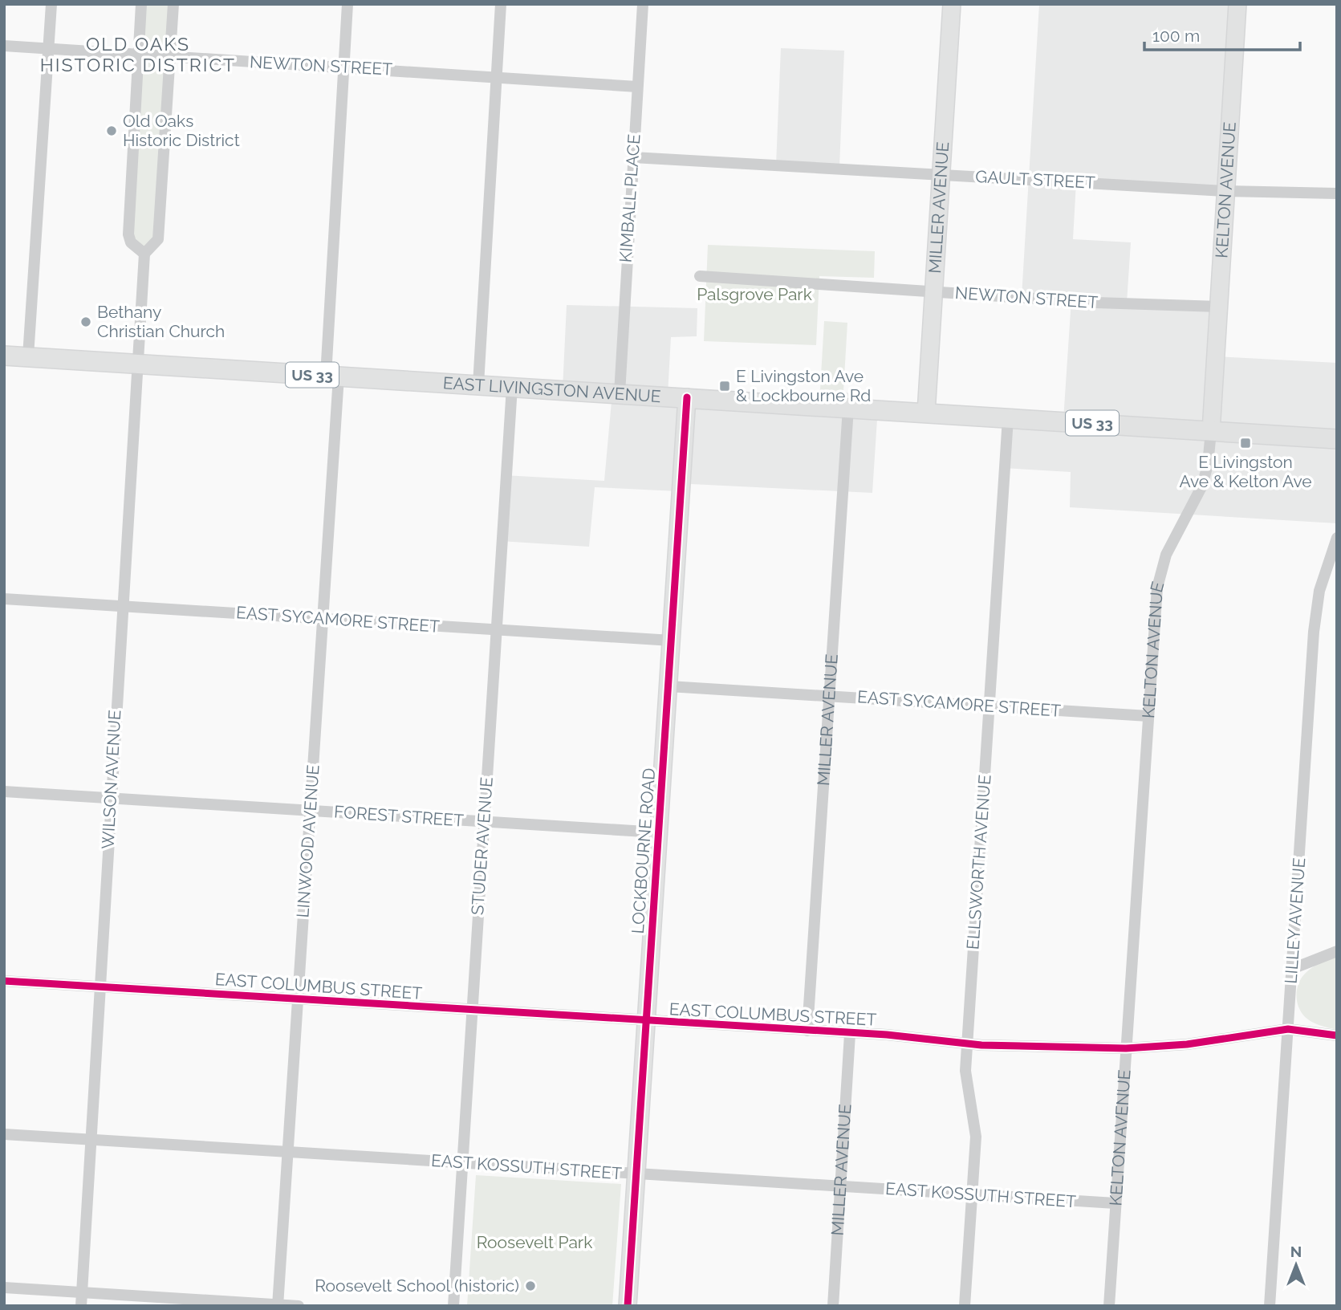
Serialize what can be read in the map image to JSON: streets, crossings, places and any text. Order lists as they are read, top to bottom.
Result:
{
  "streets": {
    "main road": [
      "KELTON AVENUE",
      "MILLER AVENUE",
      "US 33",
      "EAST LIVINGSTON AVENUE",
      "LOCKBOURNE ROAD"
    ],
    "street": [
      "NEWTON STREET",
      "GAULT STREET",
      "KIMBALL PLACE",
      "EAST SYCAMORE STREET",
      "WILSON AVENUE",
      "FOREST STREET",
      "LINWOOD AVENUE",
      "STUDER AVENUE",
      "ELLSWORTH AVENUE",
      "LILLEY AVENUE",
      "EAST COLUMBUS STREET",
      "EAST KOSSUTH STREET"
    ]
  },
  "crossings": [
    ["NEWTON STREET", "KELTON AVENUE"],
    ["NEWTON STREET", "KIMBALL PLACE"],
    ["NEWTON STREET", "MILLER AVENUE"],
    ["NEWTON STREET", "WILSON AVENUE"],
    ["NEWTON STREET", "LINWOOD AVENUE"],
    ["GAULT STREET", "KELTON AVENUE"],
    ["GAULT STREET", "KIMBALL PLACE"],
    ["GAULT STREET", "MILLER AVENUE"],
    ["KELTON AVENUE", "EAST LIVINGSTON AVENUE"],
    ["KELTON AVENUE", "EAST SYCAMORE STREET"],
    ["KELTON AVENUE", "EAST COLUMBUS STREET"],
    ["KELTON AVENUE", "EAST KOSSUTH STREET"],
    ["KIMBALL PLACE", "EAST LIVINGSTON AVENUE"],
    ["MILLER AVENUE", "EAST LIVINGSTON AVENUE"],
    ["MILLER AVENUE", "EAST SYCAMORE STREET"],
    ["MILLER AVENUE", "EAST COLUMBUS STREET"],
    ["MILLER AVENUE", "EAST KOSSUTH STREET"],
    ["EAST LIVINGSTON AVENUE", "WILSON AVENUE"],
    ["EAST LIVINGSTON AVENUE", "LINWOOD AVENUE"],
    ["EAST LIVINGSTON AVENUE", "STUDER AVENUE"],
    ["EAST LIVINGSTON AVENUE", "LOCKBOURNE ROAD"],
    ["EAST LIVINGSTON AVENUE", "ELLSWORTH AVENUE"],
    ["EAST SYCAMORE STREET", "WILSON AVENUE"],
    ["EAST SYCAMORE STREET", "LINWOOD AVENUE"],
    ["EAST SYCAMORE STREET", "STUDER AVENUE"],
    ["EAST SYCAMORE STREET", "LOCKBOURNE ROAD"],
    ["EAST SYCAMORE STREET", "ELLSWORTH AVENUE"],
    ["WILSON AVENUE", "FOREST STREET"],
    ["WILSON AVENUE", "EAST COLUMBUS STREET"],
    ["WILSON AVENUE", "EAST KOSSUTH STREET"],
    ["FOREST STREET", "LINWOOD AVENUE"],
    ["FOREST STREET", "STUDER AVENUE"],
    ["FOREST STREET", "LOCKBOURNE ROAD"],
    ["LINWOOD AVENUE", "EAST COLUMBUS STREET"],
    ["LINWOOD AVENUE", "EAST KOSSUTH STREET"],
    ["STUDER AVENUE", "EAST COLUMBUS STREET"],
    ["STUDER AVENUE", "EAST KOSSUTH STREET"],
    ["LOCKBOURNE ROAD", "EAST COLUMBUS STREET"],
    ["LOCKBOURNE ROAD", "EAST KOSSUTH STREET"],
    ["ELLSWORTH AVENUE", "EAST COLUMBUS STREET"],
    ["ELLSWORTH AVENUE", "EAST KOSSUTH STREET"],
    ["LILLEY AVENUE", "EAST COLUMBUS STREET"]
  ],
  "districts": ["OLD OAKS HISTORIC DISTRICT"],
  "parks": ["Palsgrove Park", "Roosevelt Park"],
  "places": {
    "other": ["Old Oaks Historic District", "Bethany Christian Church", "Roosevelt School (historic)"],
    "transit": ["E Livingston Ave & Lockbourne Rd", "E Livingston Ave & Kelton Ave"]
  },
  "scale_bar": "100 m",
  "north": "top"
}
